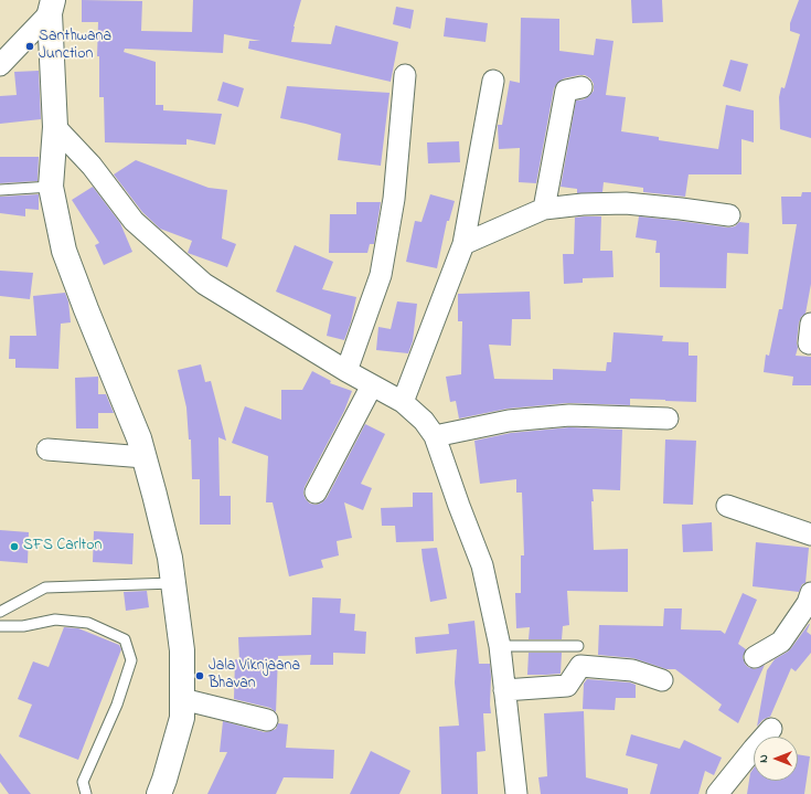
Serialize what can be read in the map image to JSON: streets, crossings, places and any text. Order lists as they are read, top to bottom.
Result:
{
  "places": ["Santhwana Junction", "SFS Carlton", "Jala Viknjaana Bhavan"],
  "north": "left"
}
